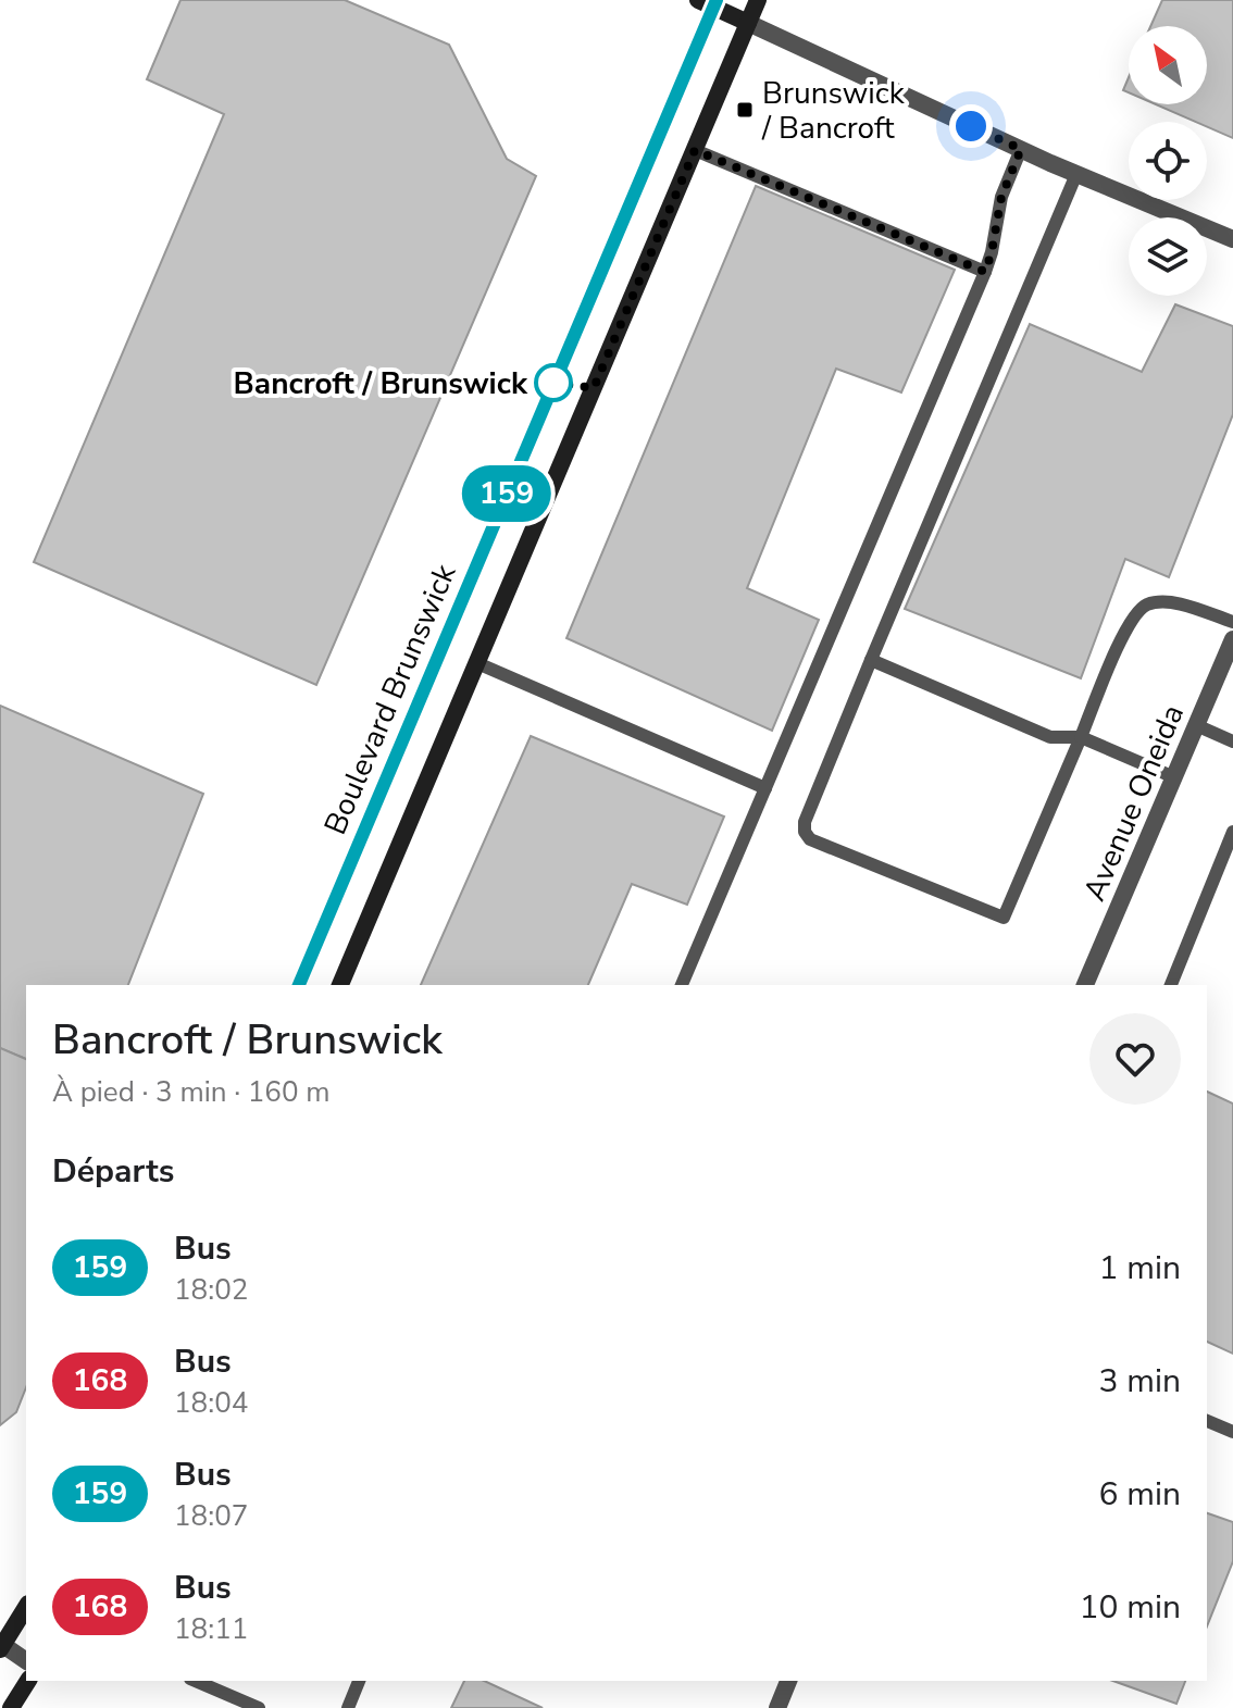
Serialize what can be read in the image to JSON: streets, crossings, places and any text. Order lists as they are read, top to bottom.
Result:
{
  "streets": {
    "street": ["Boulevard Brunswick", "Avenue Oneida"]
  },
  "places": {
    "transit": ["Brunswick / Bancroft"],
    "other": ["Bancroft / Brunswick"]
  },
  "lines": ["bus line 159"],
  "north": "top left",
  "page": {
    "on_map": "159",
    "heading": [
      ["Bancroft / Brunswick", "À pied · 3 min · 160 m"],
      "Départs"
    ],
    "list": [
      {
        "mark": "159",
        "name": "Bus",
        "note": "18:02",
        "value": "1 min"
      },
      {
        "mark": "168",
        "name": "Bus",
        "note": "18:04",
        "value": "3 min"
      },
      {
        "mark": "159",
        "name": "Bus",
        "note": "18:07",
        "value": "6 min"
      },
      {
        "mark": "168",
        "name": "Bus",
        "note": "18:11",
        "value": "10 min"
      }
    ]
  }
}
